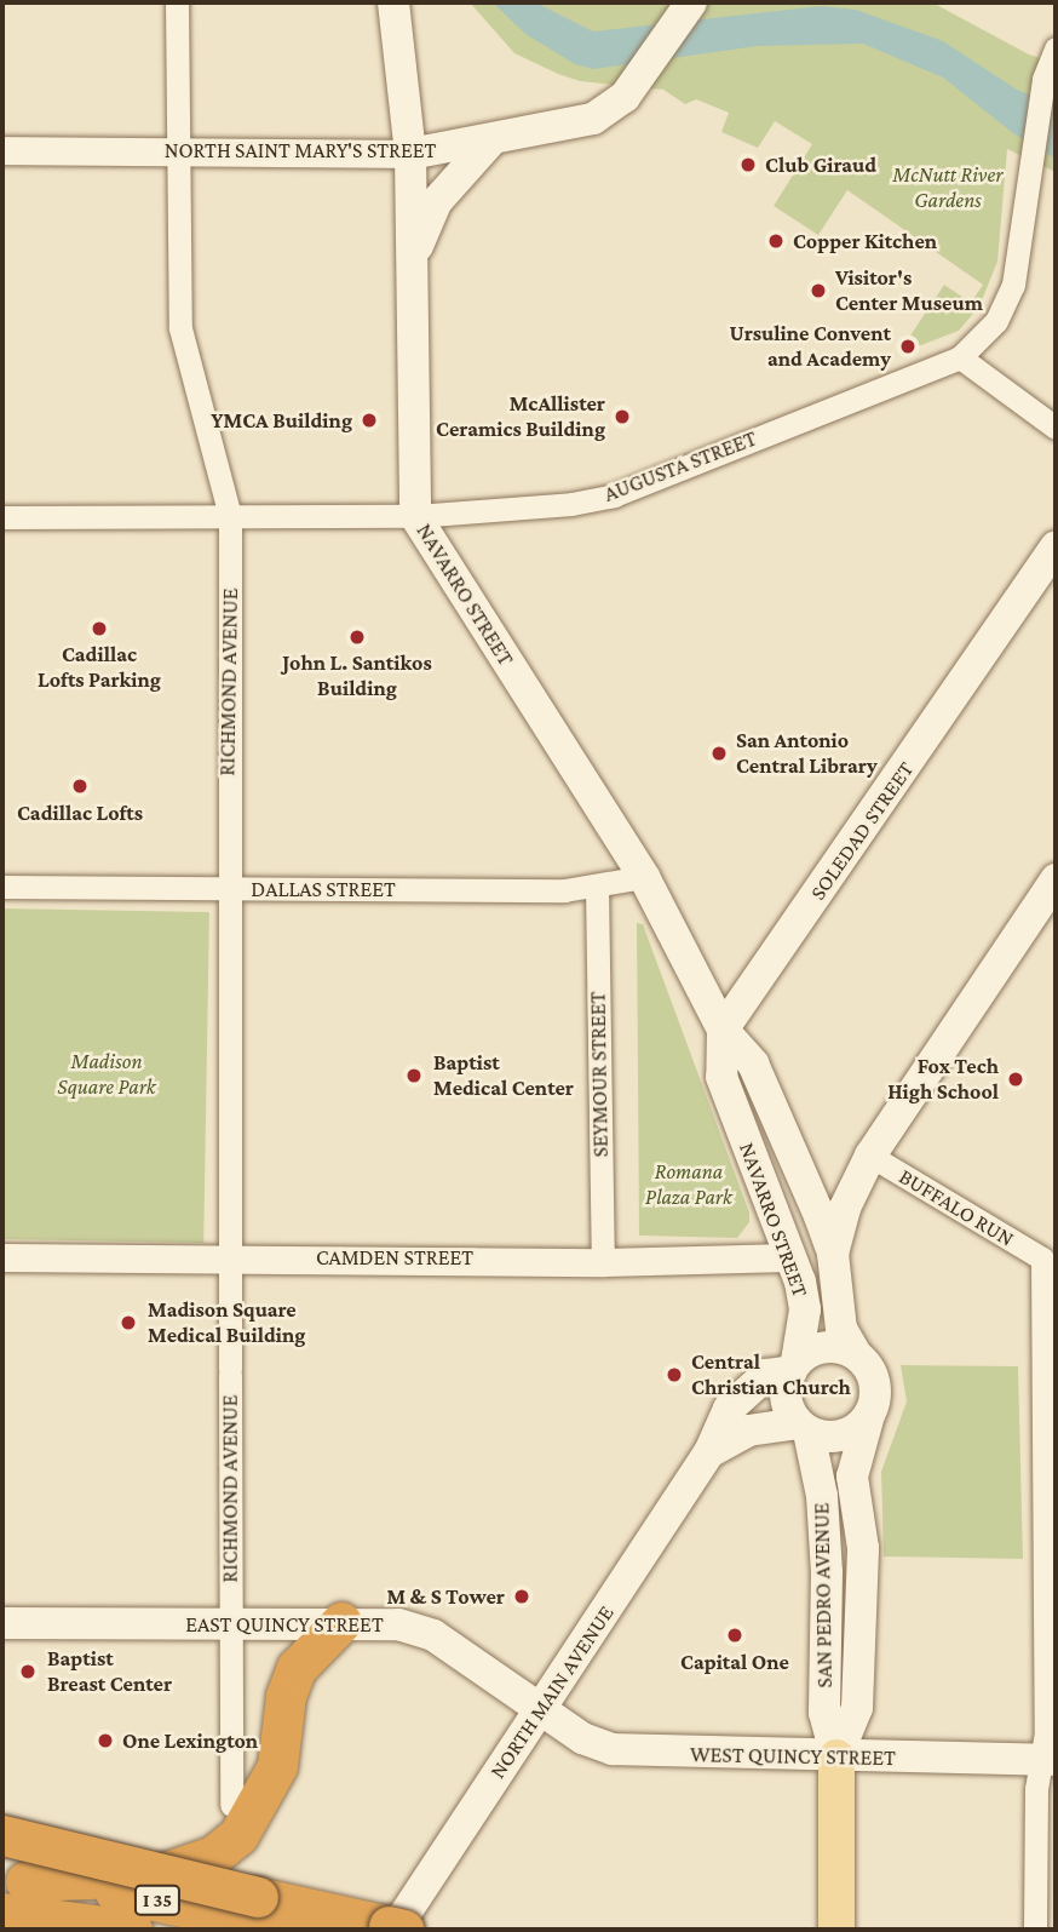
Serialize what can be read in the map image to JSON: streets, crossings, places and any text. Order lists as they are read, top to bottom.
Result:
{
  "streets": {
    "highway": ["I 35"],
    "main road": [
      "NORTH SAINT MARY'S STREET",
      "NAVARRO STREET",
      "SOLEDAD STREET",
      "SAN PEDRO AVENUE",
      "EAST QUINCY STREET",
      "NORTH MAIN AVENUE",
      "WEST QUINCY STREET"
    ],
    "street": [
      "AUGUSTA STREET",
      "RICHMOND AVENUE",
      "DALLAS STREET",
      "SEYMOUR STREET",
      "BUFFALO RUN",
      "CAMDEN STREET"
    ]
  },
  "crossings": [
    ["NORTH SAINT MARY'S STREET", "NAVARRO STREET"],
    ["NORTH SAINT MARY'S STREET", "RICHMOND AVENUE"],
    ["AUGUSTA STREET", "NAVARRO STREET"],
    ["AUGUSTA STREET", "RICHMOND AVENUE"],
    ["NAVARRO STREET", "SOLEDAD STREET"],
    ["NAVARRO STREET", "DALLAS STREET"],
    ["NAVARRO STREET", "CAMDEN STREET"],
    ["NAVARRO STREET", "SAN PEDRO AVENUE"],
    ["NAVARRO STREET", "NORTH MAIN AVENUE"],
    ["RICHMOND AVENUE", "DALLAS STREET"],
    ["RICHMOND AVENUE", "CAMDEN STREET"],
    ["RICHMOND AVENUE", "EAST QUINCY STREET"],
    ["DALLAS STREET", "SEYMOUR STREET"],
    ["SEYMOUR STREET", "CAMDEN STREET"],
    ["BUFFALO RUN", "WEST QUINCY STREET"],
    ["SAN PEDRO AVENUE", "NORTH MAIN AVENUE"],
    ["SAN PEDRO AVENUE", "WEST QUINCY STREET"],
    ["EAST QUINCY STREET", "NORTH MAIN AVENUE"],
    ["EAST QUINCY STREET", "WEST QUINCY STREET"],
    ["NORTH MAIN AVENUE", "WEST QUINCY STREET"],
    ["NORTH MAIN AVENUE", "I 35"]
  ],
  "parks": ["McNutt River Gardens", "Madison Square Park", "Romana Plaza Park"],
  "places": [
    "Club Giraud",
    "Copper Kitchen",
    "Visitor's Center Museum",
    "Ursuline Convent and Academy",
    "McAllister Ceramics Building",
    "YMCA Building",
    "Cadillac Lofts Parking",
    "John L. Santikos Building",
    "San Antonio Central Library",
    "Cadillac Lofts",
    "Baptist Medical Center",
    "Fox Tech High School",
    "Madison Square Medical Building",
    "Central Christian Church",
    "M & S Tower",
    "Capital One",
    "Baptist Breast Center",
    "One Lexington"
  ]
}
